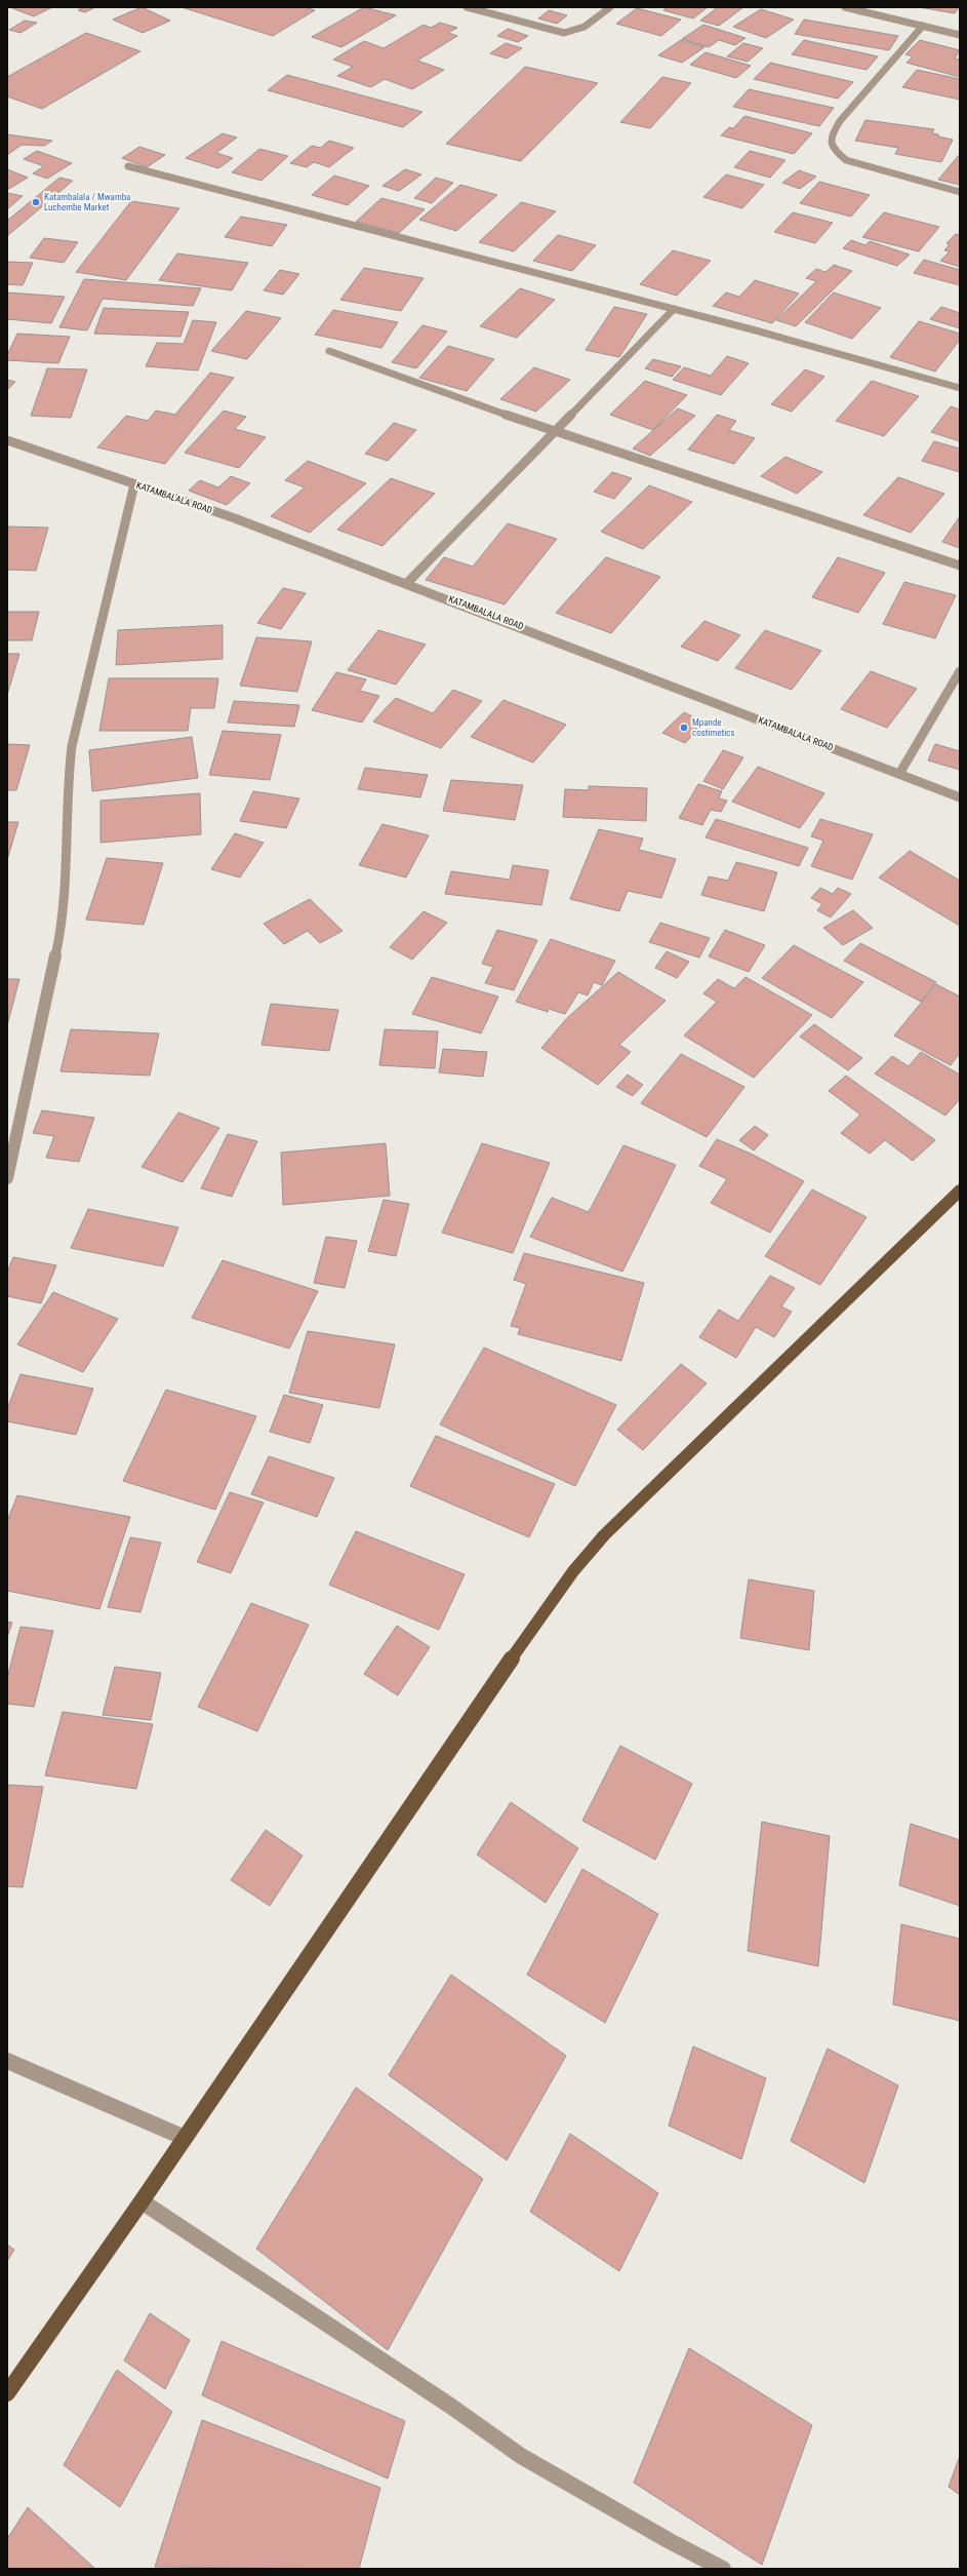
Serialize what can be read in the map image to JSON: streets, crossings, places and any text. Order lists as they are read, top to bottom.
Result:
{
  "streets": {
    "street": ["KATAMBALALA ROAD"]
  },
  "places": ["Katambalala / Mwamba Luchembe Market", "Mpande costimetics"]
}
